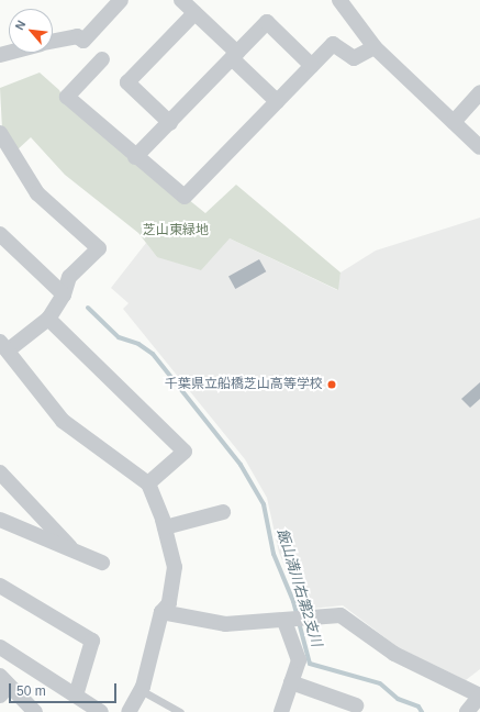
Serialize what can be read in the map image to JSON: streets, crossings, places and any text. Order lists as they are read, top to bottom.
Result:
{
  "water": ["飯山満川右第2支川"],
  "parks": ["芝山東緑地"],
  "places": ["千葉県立船橋芝山高等学校"],
  "scale_bar": "50 m",
  "north": "top left"
}
